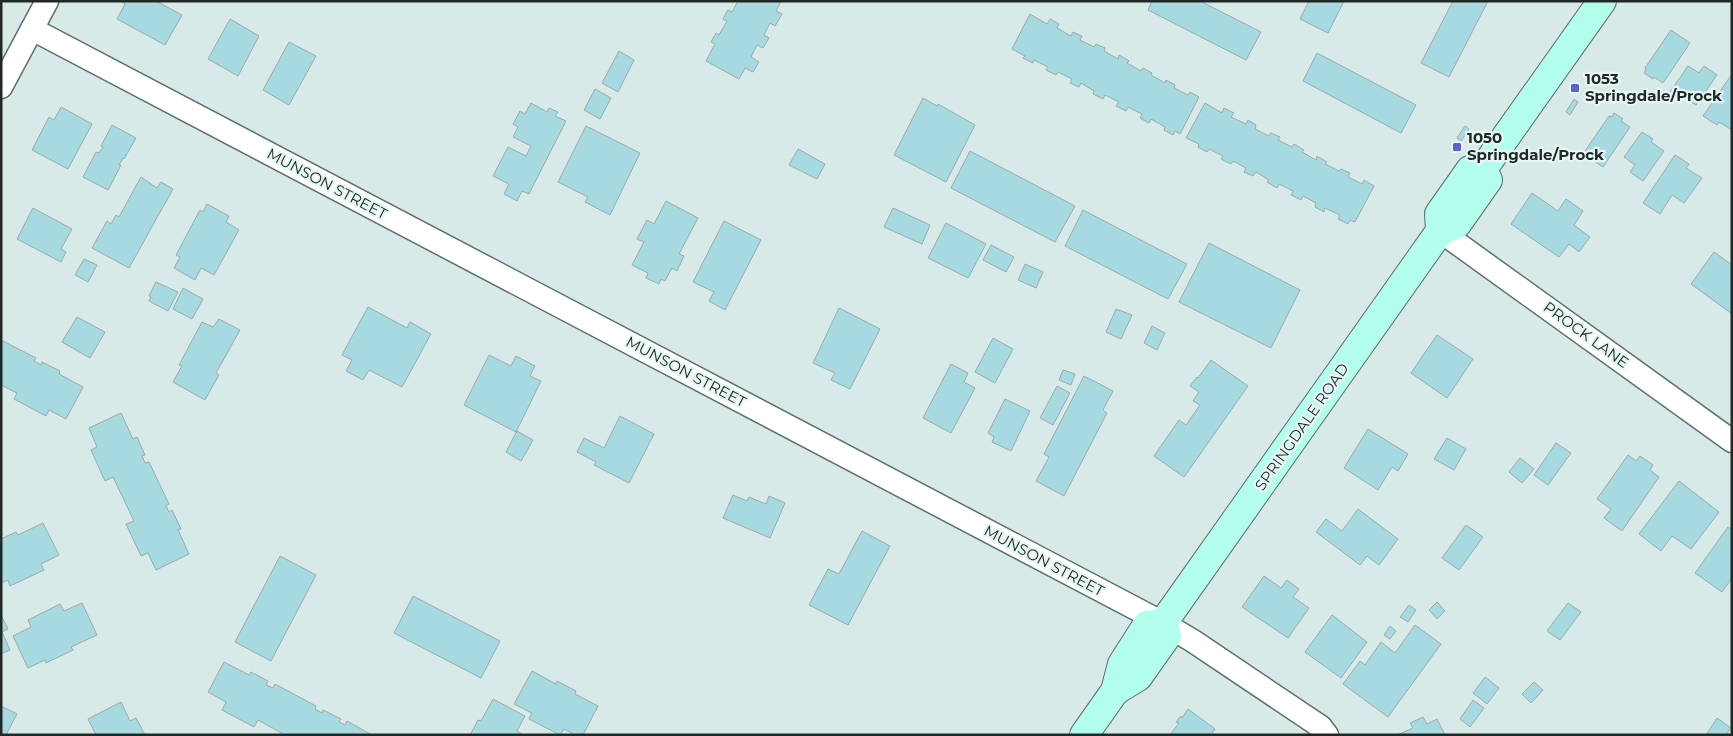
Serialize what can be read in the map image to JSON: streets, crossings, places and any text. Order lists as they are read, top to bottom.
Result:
{
  "streets": {
    "main road": ["SPRINGDALE ROAD"],
    "street": ["MUNSON STREET", "PROCK LANE"]
  },
  "crossings": [
    ["MUNSON STREET", "SPRINGDALE ROAD"],
    ["PROCK LANE", "SPRINGDALE ROAD"]
  ],
  "places": {
    "transit": ["1053 Springdale/Prock", "1050 Springdale/Prock"]
  }
}
